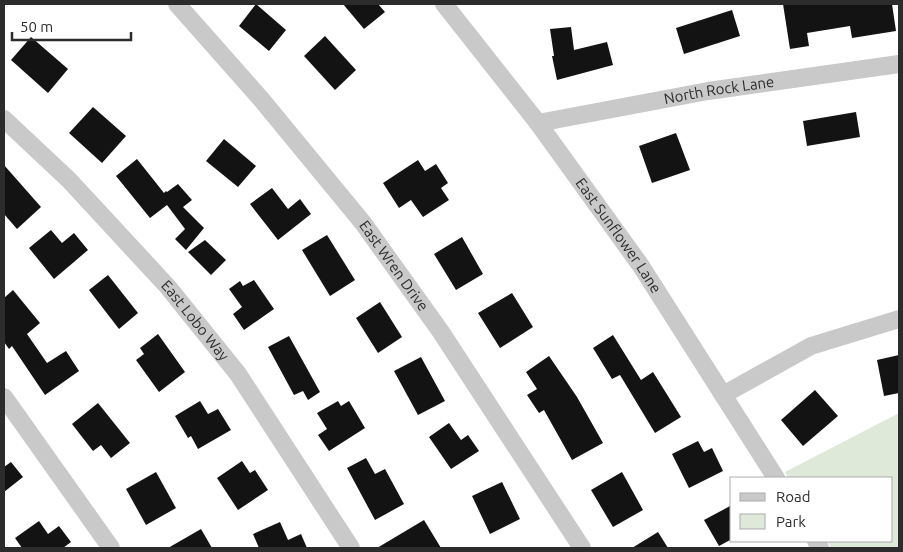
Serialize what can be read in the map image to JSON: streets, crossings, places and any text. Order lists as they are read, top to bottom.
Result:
{
  "streets": {
    "street": [
      "North Rock Lane",
      "East Sunflower Lane",
      "East Wren Drive",
      "East Lobo Way"
    ]
  },
  "crossings": [
    ["North Rock Lane", "East Sunflower Lane"]
  ],
  "legend": ["Road", "Park"],
  "scale_bar": "50 m"
}
